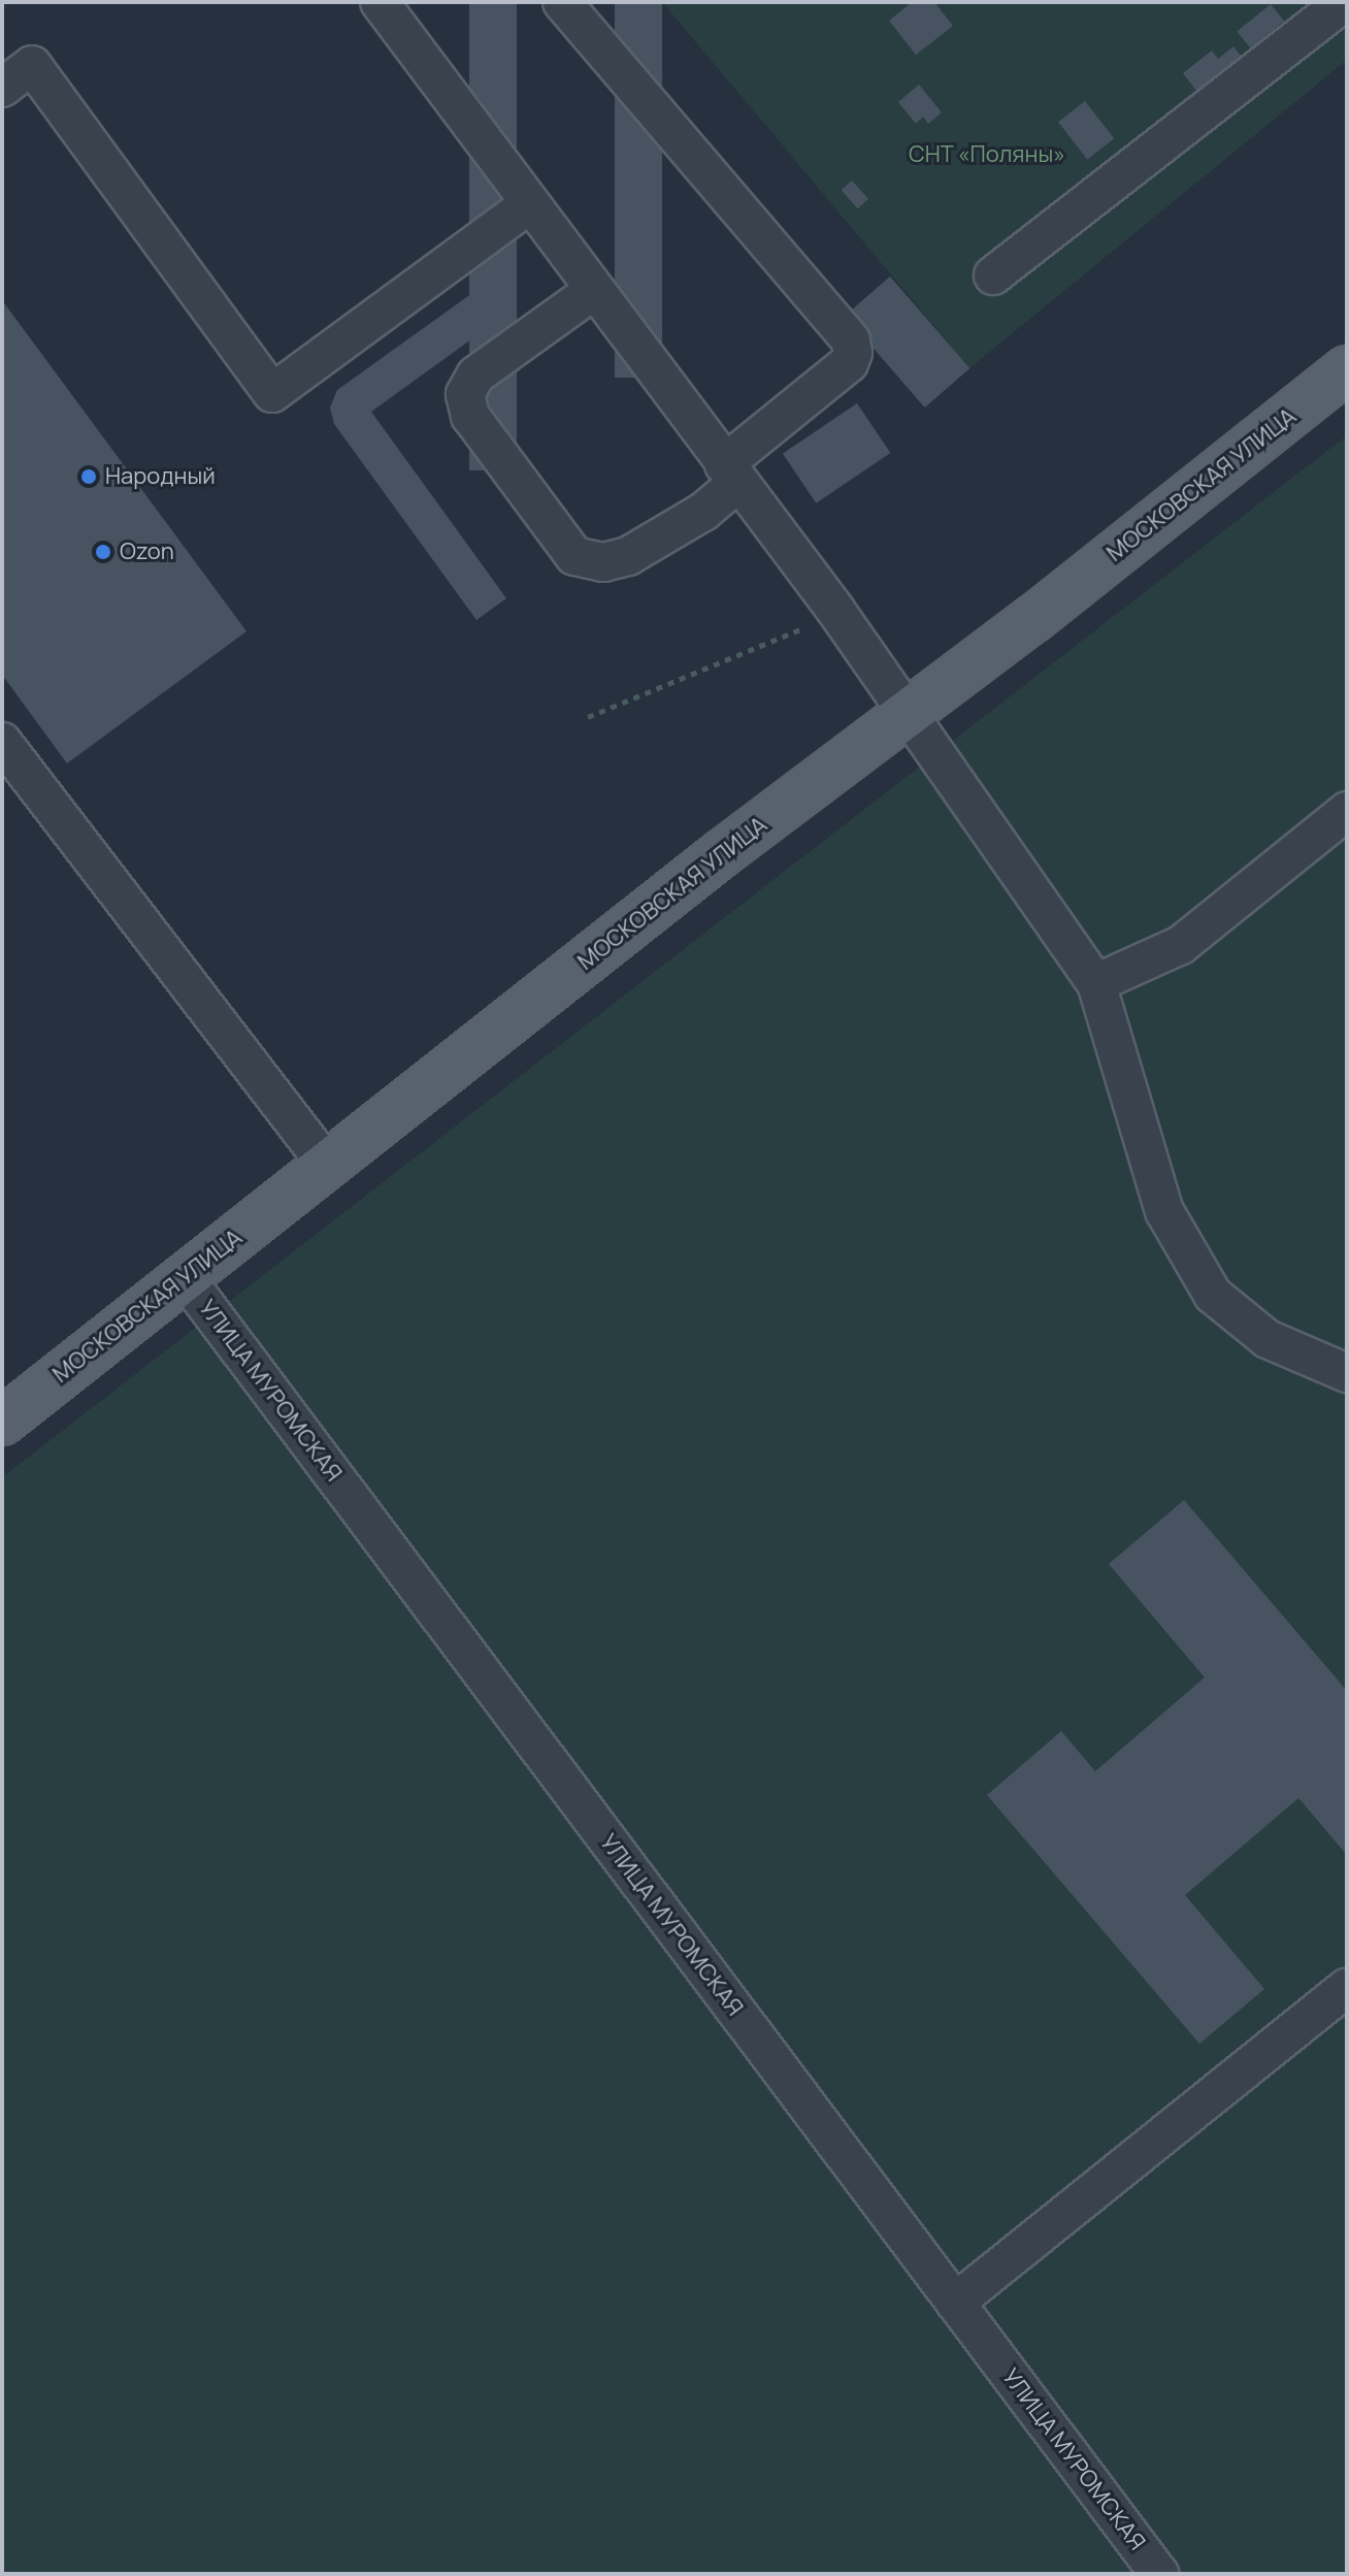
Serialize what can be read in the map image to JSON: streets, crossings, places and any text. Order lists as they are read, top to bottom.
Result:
{
  "streets": {
    "main road": ["МОСКОВСКАЯ УЛИЦА"],
    "street": ["УЛИЦА МУРОМСКАЯ"]
  },
  "crossings": [
    ["МОСКОВСКАЯ УЛИЦА", "УЛИЦА МУРОМСКАЯ"]
  ],
  "parks": ["СНТ «Поляны»"],
  "places": ["Народный", "Ozon"]
}
